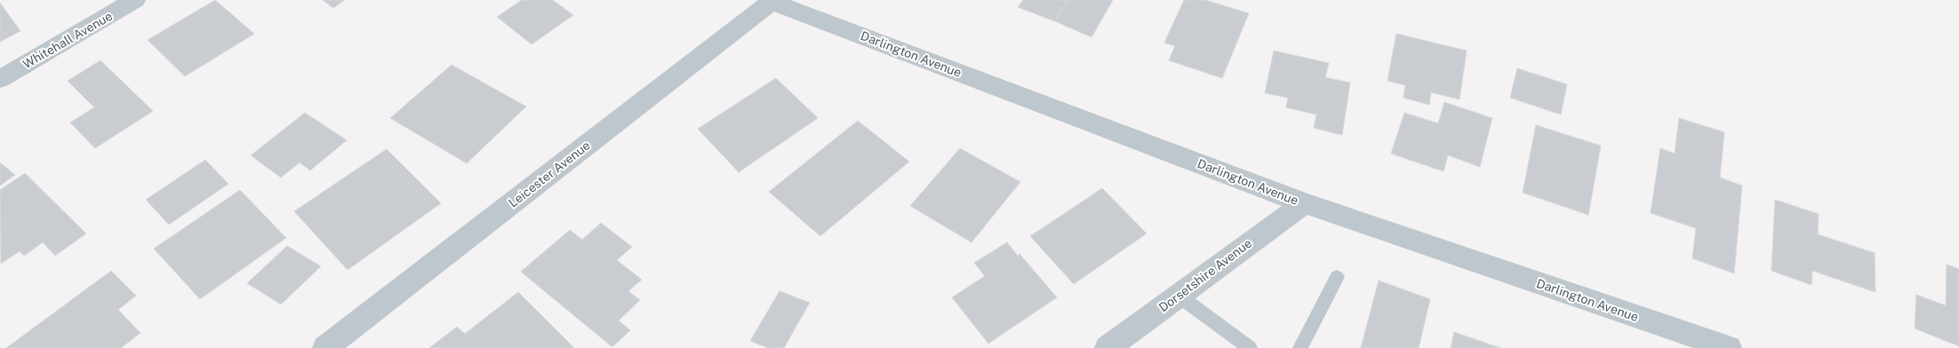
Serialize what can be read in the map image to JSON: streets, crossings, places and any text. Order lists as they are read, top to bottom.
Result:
{
  "streets": {
    "street": [
      "Whitehall Avenue",
      "Darlington Avenue",
      "Leicester Avenue",
      "Dorsetshire Avenue"
    ]
  },
  "crossings": [
    ["Darlington Avenue", "Leicester Avenue"],
    ["Darlington Avenue", "Dorsetshire Avenue"]
  ]
}
